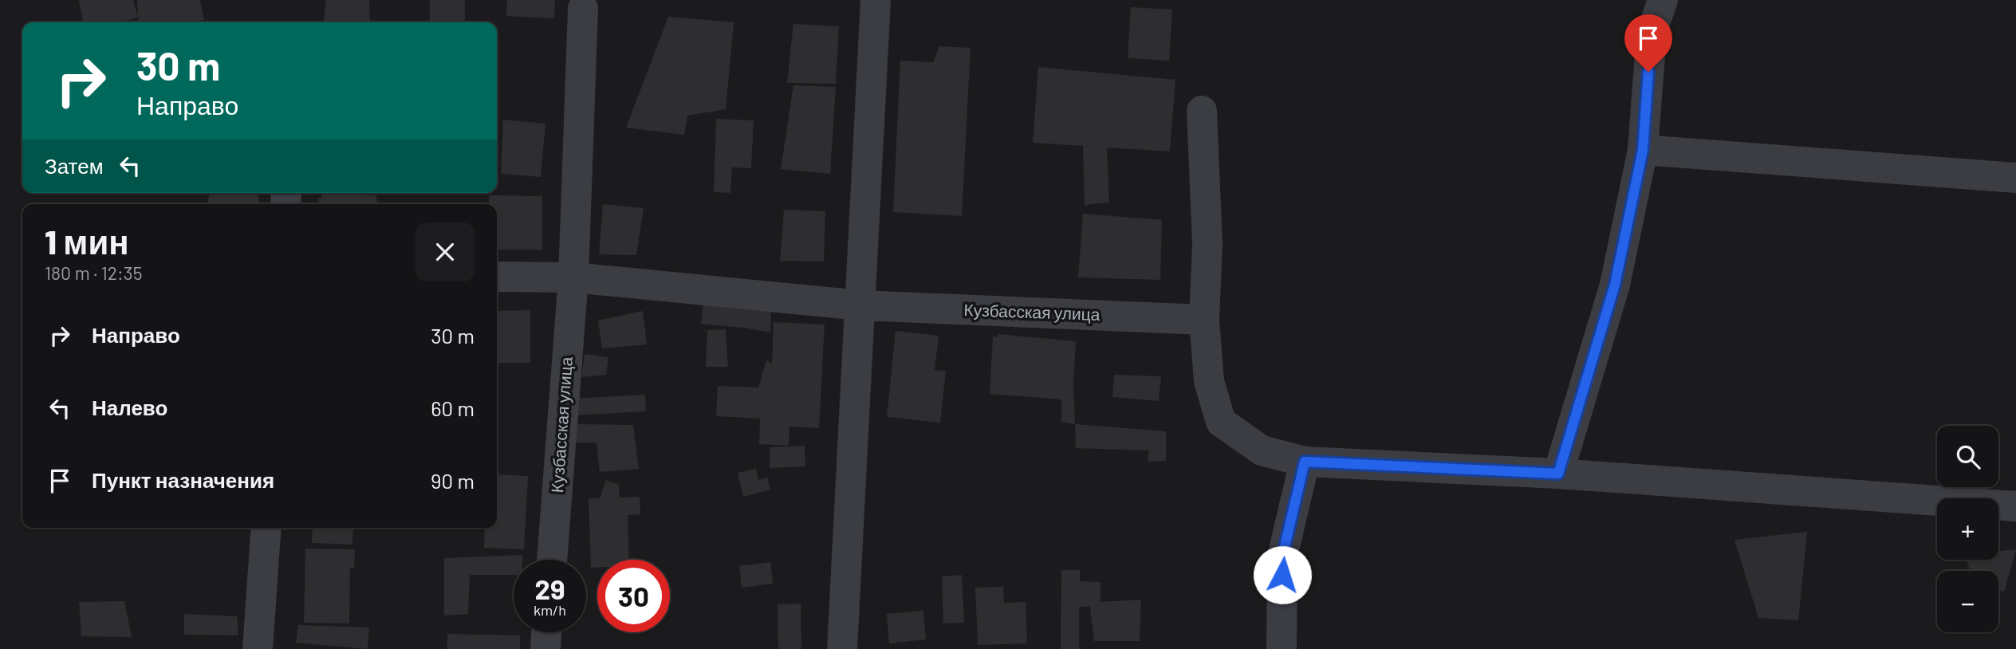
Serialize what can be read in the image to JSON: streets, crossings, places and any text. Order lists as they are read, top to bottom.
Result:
{
  "streets": {
    "street": ["Кузбасская улица"]
  },
  "page": {
    "turn": ["30 m", "Направо"],
    "then": "Затем",
    "heading": ["1 мин", "180 m · 12:35"],
    "list": [
      {
        "name": "Направо",
        "value": "30 m"
      },
      {
        "name": "Налево",
        "value": "60 m"
      },
      {
        "name": "Пункт назначения",
        "value": "90 m"
      }
    ],
    "map_buttons": ["+", "−"],
    "speed": "29 km/h",
    "limit": "30"
  }
}
